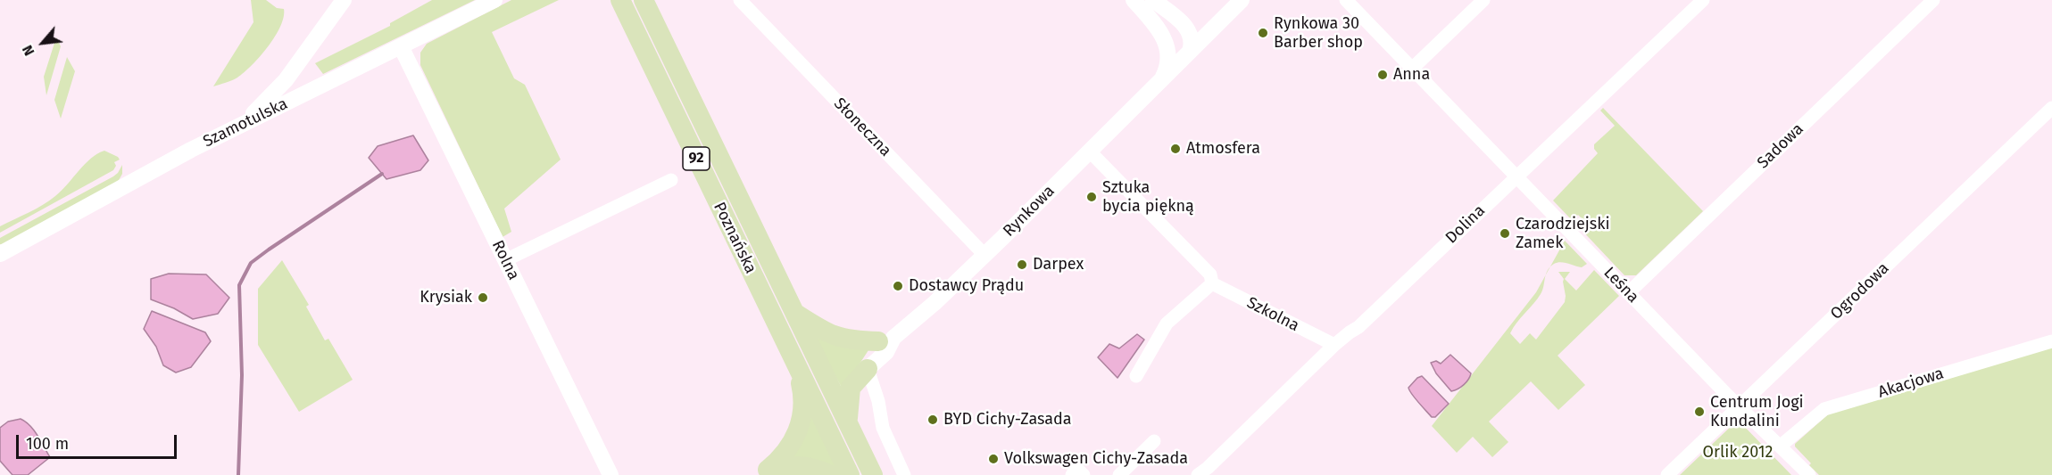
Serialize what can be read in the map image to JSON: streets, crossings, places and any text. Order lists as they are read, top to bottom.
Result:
{
  "streets": {
    "main road": ["92", "Poznańska"],
    "street": [
      "Szamotulska",
      "Słoneczna",
      "Sadowa",
      "Rynkowa",
      "Dolina",
      "Rolna",
      "Leśna",
      "Ogrodowa",
      "Szkolna",
      "Akacjowa"
    ]
  },
  "crossings": [
    ["Szamotulska", "Rolna"],
    ["Słoneczna", "Rynkowa"],
    ["Sadowa", "Leśna"],
    ["Dolina", "Leśna"],
    ["Dolina", "Szkolna"],
    ["Leśna", "Ogrodowa"],
    ["Leśna", "Akacjowa"]
  ],
  "parks": ["Orlik 2012"],
  "places": [
    "Rynkowa 30 Barber shop",
    "Anna",
    "Atmosfera",
    "Sztuka bycia piękną",
    "Czarodziejski Zamek",
    "Darpex",
    "Dostawcy Prądu",
    "Krysiak",
    "Centrum Jogi Kundalini",
    "BYD Cichy-Zasada",
    "Volkswagen Cichy-Zasada"
  ],
  "scale_bar": "100 m",
  "north": "bottom left"
}
